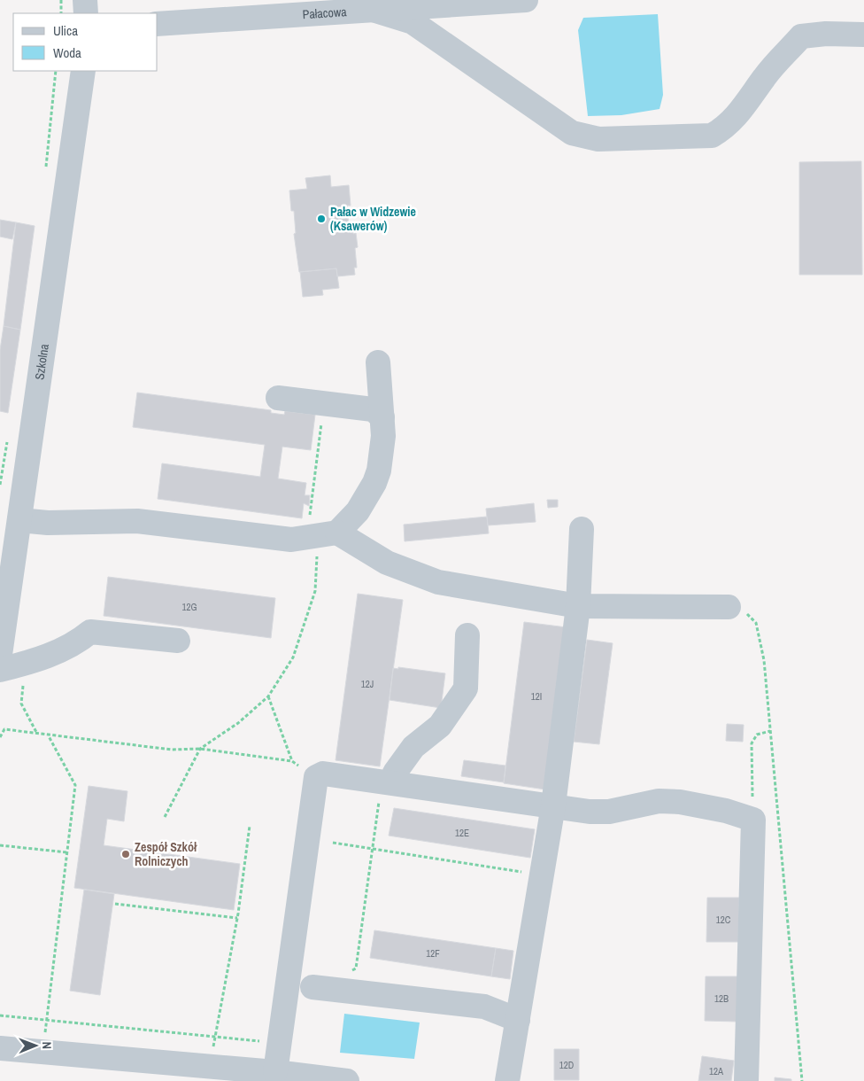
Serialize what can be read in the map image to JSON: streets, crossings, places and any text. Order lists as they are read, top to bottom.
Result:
{
  "streets": {
    "street": ["Pałacowa", "Szkolna"]
  },
  "places": ["Pałac w Widzewie (Ksawerów)", "Zespół Szkół Rolniczych"],
  "house_numbers": [
    "12G",
    "12J",
    "12I",
    "12E",
    "12C",
    "12F",
    "12B",
    "12D",
    "12A"
  ],
  "legend": ["Ulica", "Woda"],
  "north": "right"
}
